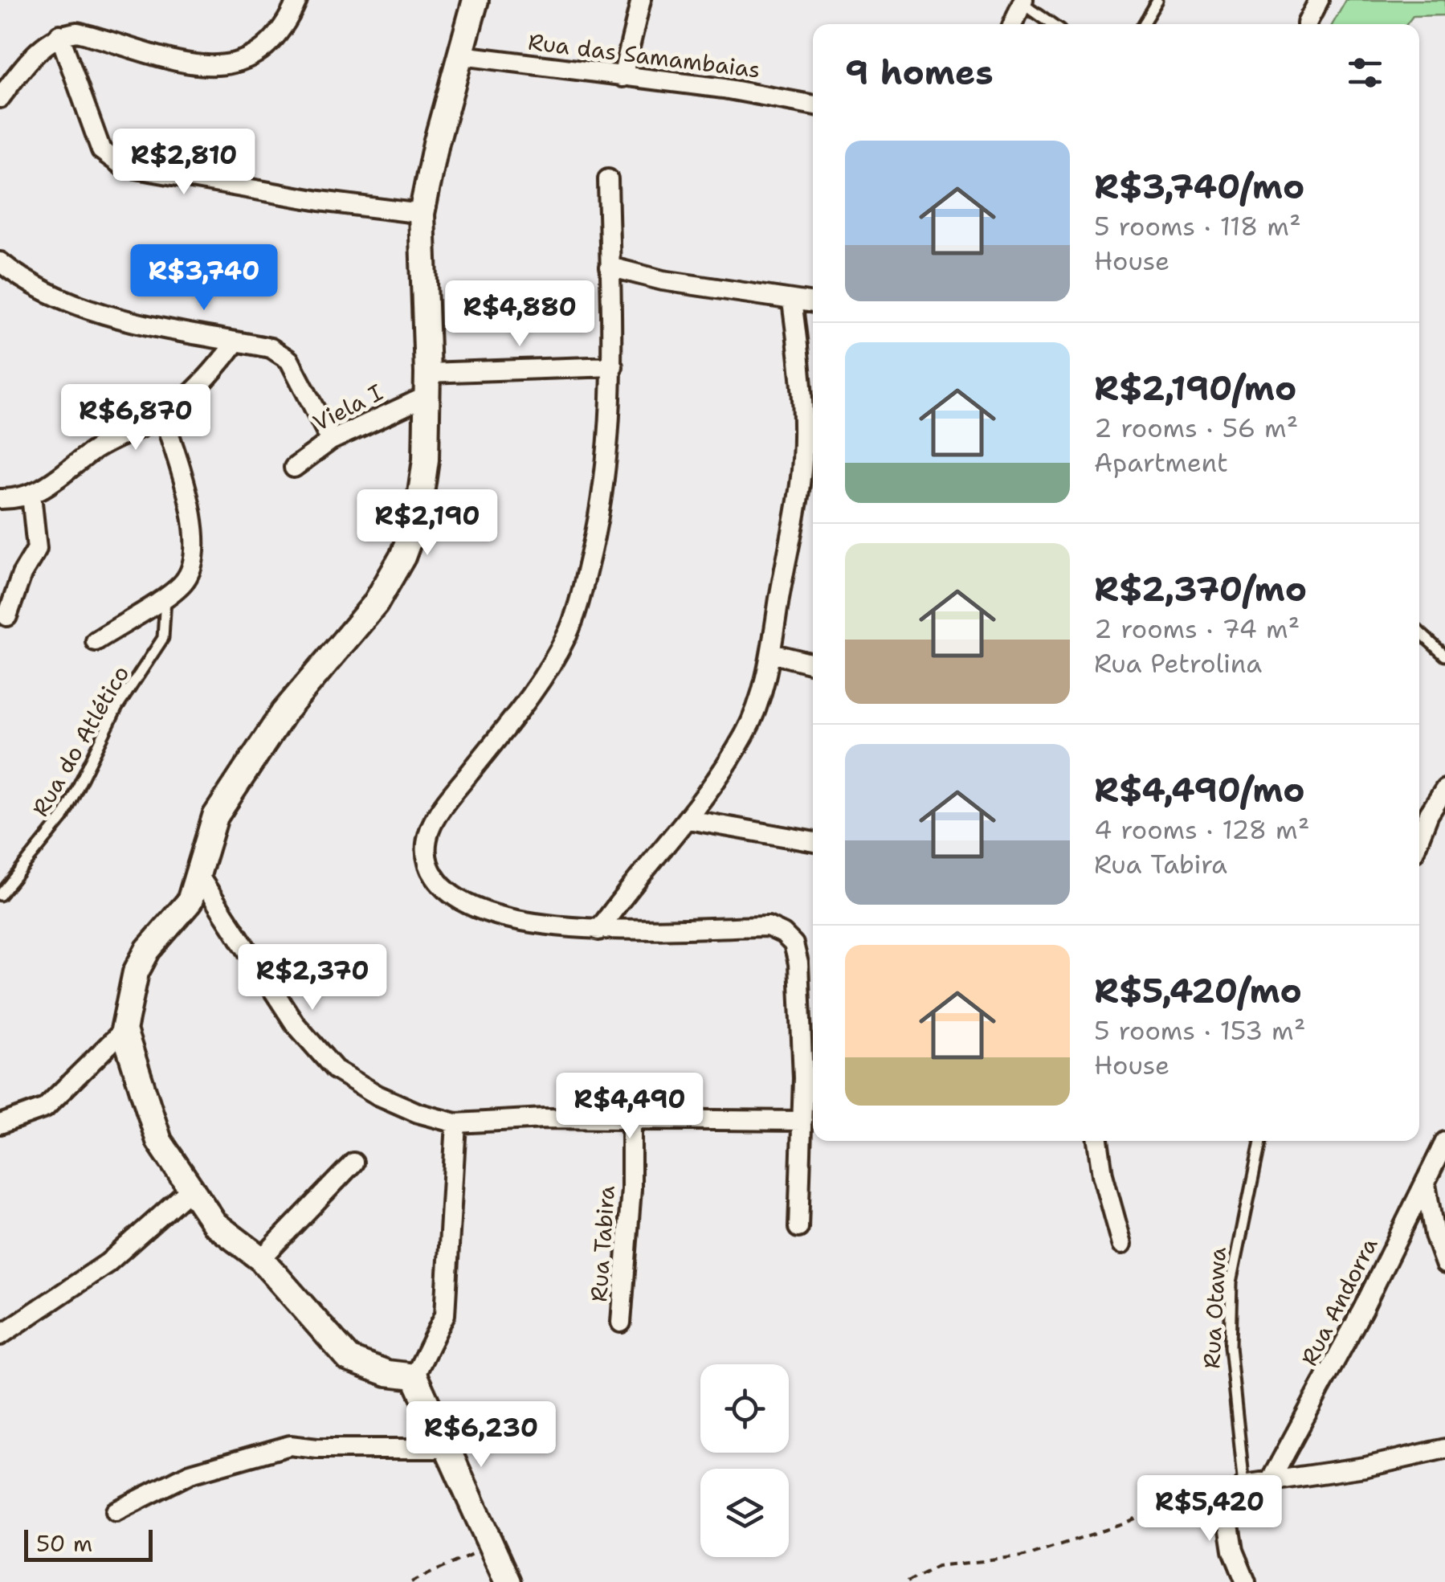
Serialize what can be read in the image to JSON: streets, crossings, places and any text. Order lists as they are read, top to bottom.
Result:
{
  "streets": {
    "street": [
      "Rua das Samambaias",
      "Viela I",
      "Rua Tabira",
      "Rua Andorra"
    ],
    "lane": ["Rua do Atlético", "Rua Otawa"]
  },
  "scale_bar": "50 m",
  "page": {
    "heading": "9 homes",
    "list": [
      {
        "name": "R$3,740/mo",
        "note": "5 rooms · 118 m² · House"
      },
      {
        "name": "R$2,190/mo",
        "note": "2 rooms · 56 m² · Apartment"
      },
      {
        "name": "R$2,370/mo",
        "note": "2 rooms · 74 m² · Rua Petrolina"
      },
      {
        "name": "R$4,490/mo",
        "note": "4 rooms · 128 m² · Rua Tabira"
      },
      {
        "name": "R$5,420/mo",
        "note": "5 rooms · 153 m² · House"
      }
    ],
    "price": [
      "R$2,810",
      "R$3,740",
      "R$4,880",
      "R$6,870",
      "R$2,190",
      "R$2,370",
      "R$4,490",
      "R$6,230",
      "R$5,420"
    ],
    "scale": "50 m"
  }
}
